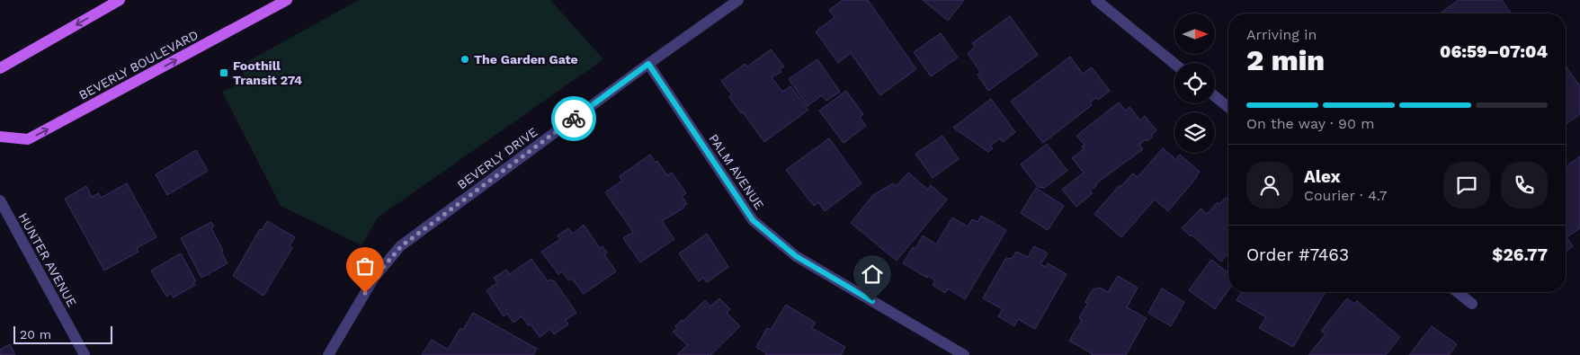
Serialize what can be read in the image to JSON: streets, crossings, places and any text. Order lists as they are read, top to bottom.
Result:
{
  "streets": {
    "main road": ["BEVERLY BOULEVARD"],
    "street": ["BEVERLY DRIVE", "PALM AVENUE", "HUNTER AVENUE"]
  },
  "crossings": [
    ["BEVERLY DRIVE", "PALM AVENUE"]
  ],
  "places": {
    "other": ["The Garden Gate"],
    "transit": ["Foothill Transit 274"]
  },
  "scale_bar": "20 m",
  "north": "right",
  "page": {
    "heading": ["2 min", "Arriving in", "06:59–07:04"],
    "panel": [
      "Alex",
      "Courier · 4.7",
      "Order #7463",
      "$26.77"
    ],
    "bar": "On the way · 90 m",
    "scale": "20 m"
  }
}
